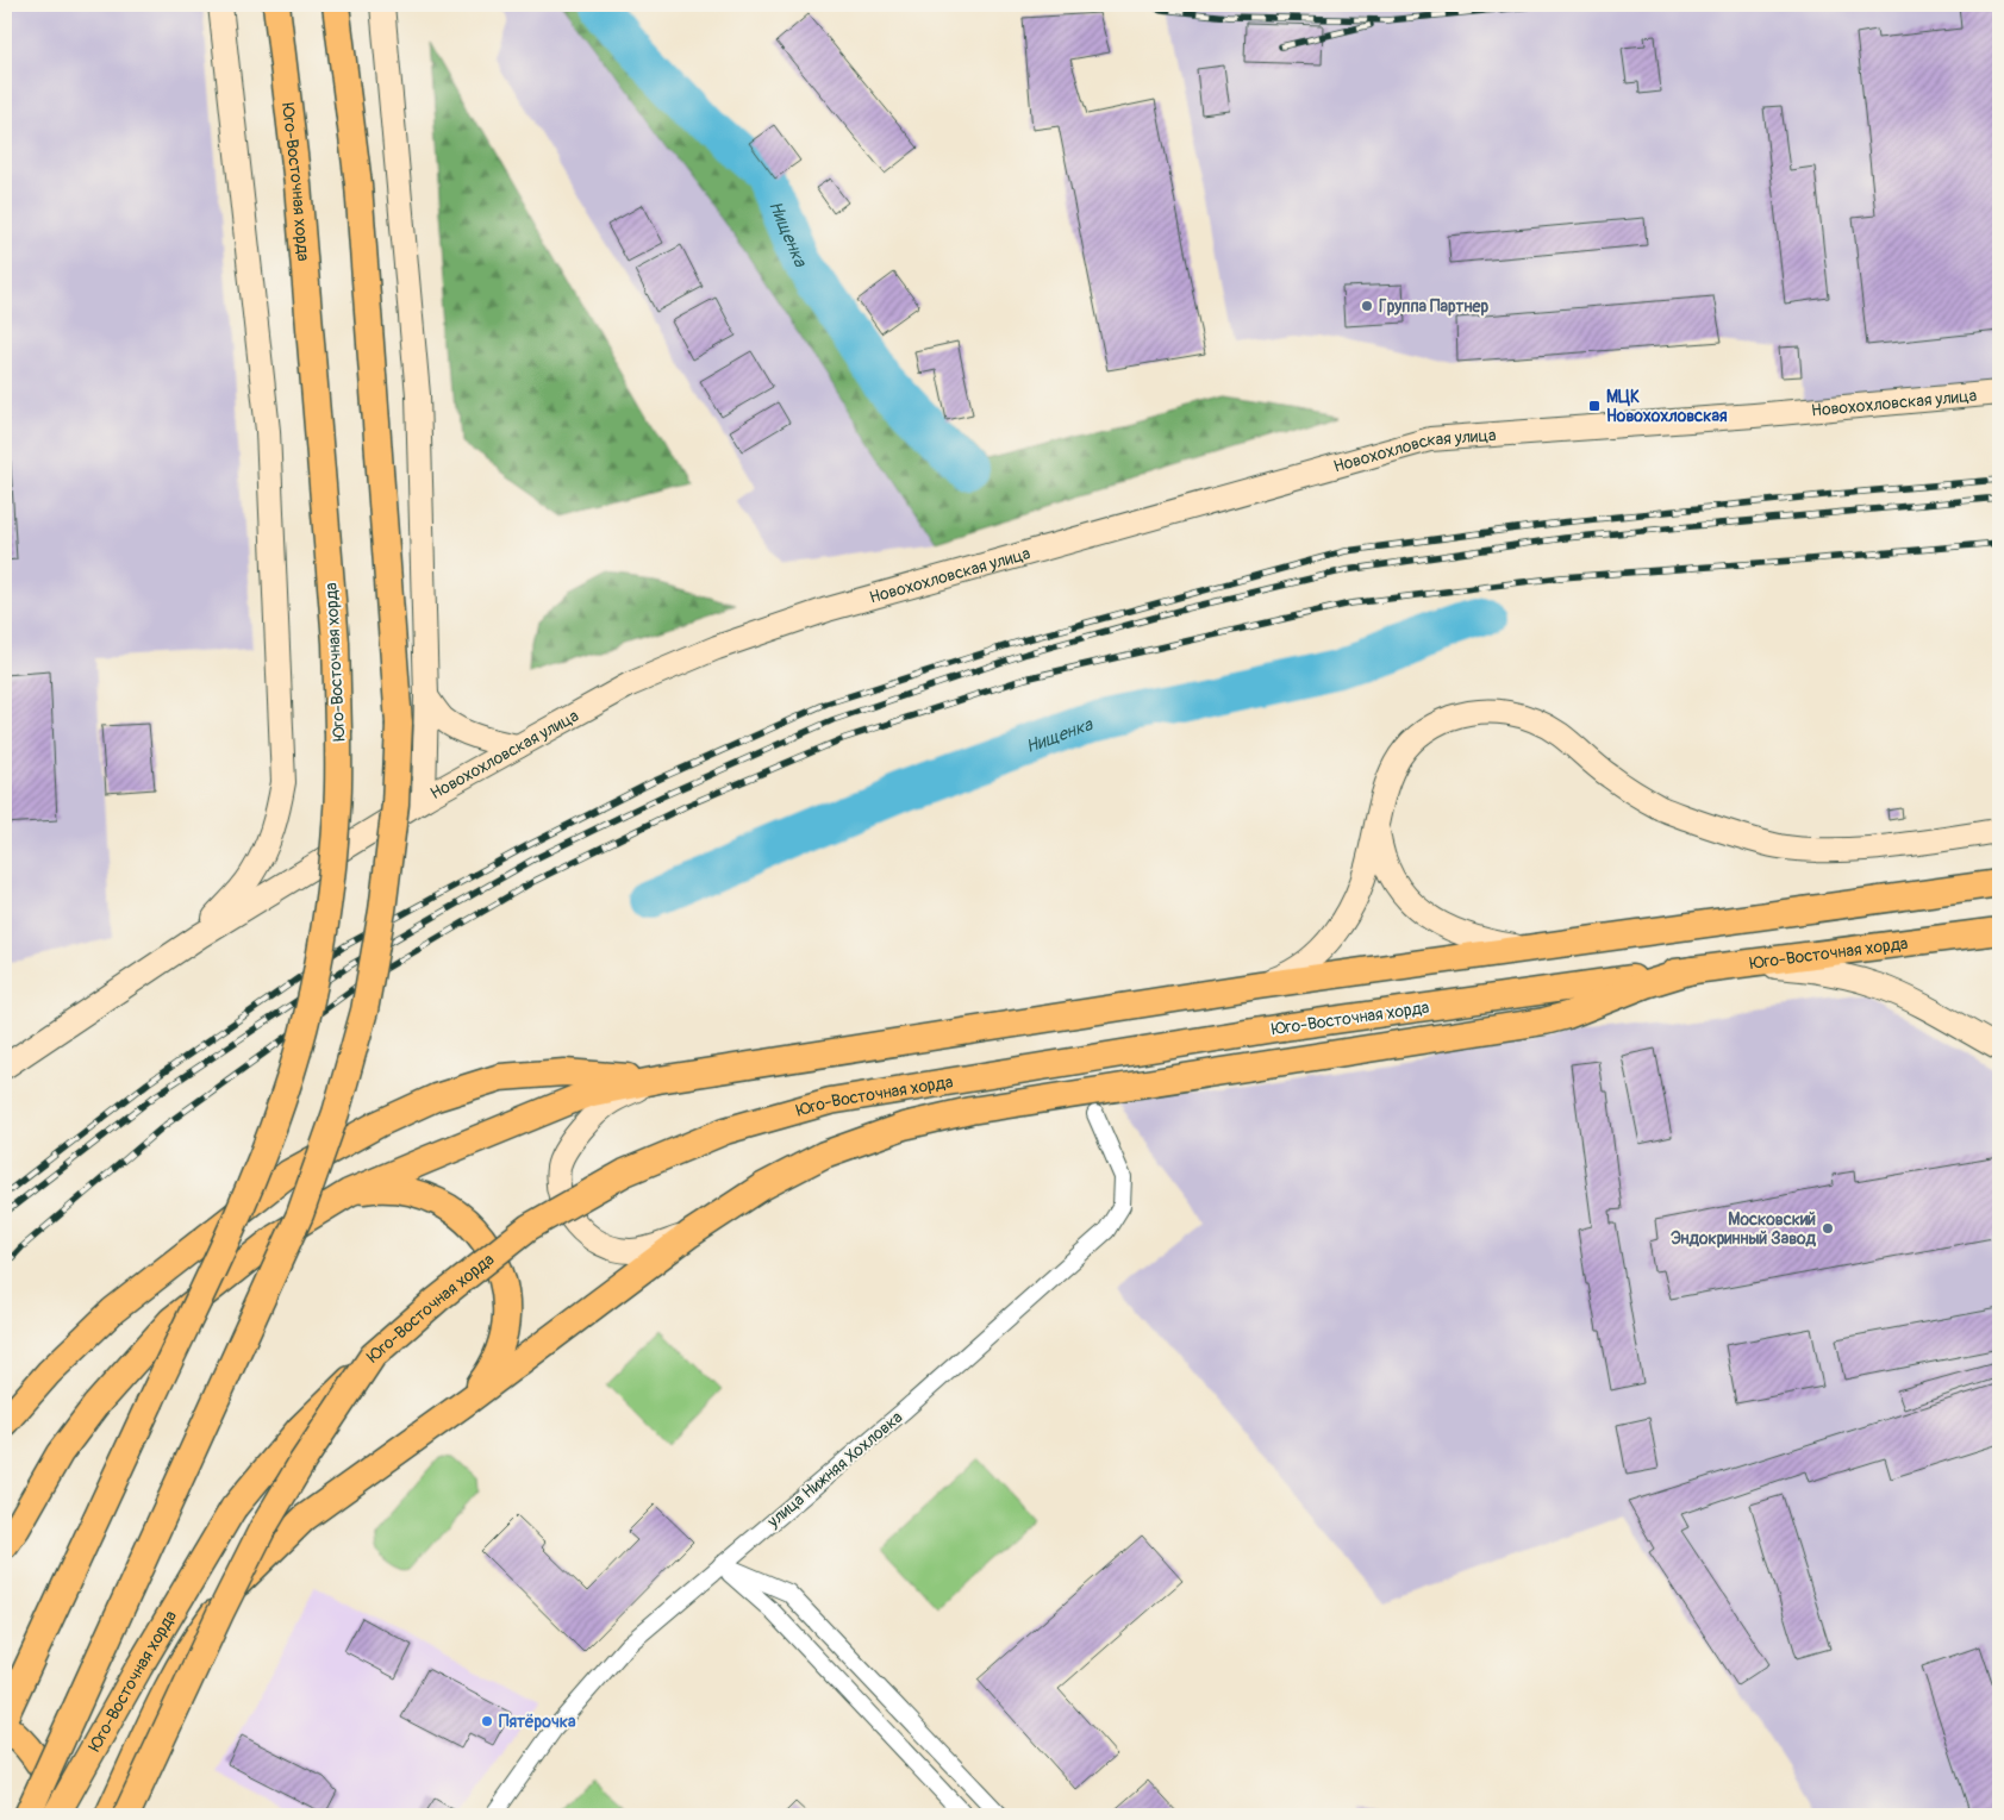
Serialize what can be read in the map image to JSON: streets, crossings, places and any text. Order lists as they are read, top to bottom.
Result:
{
  "streets": {
    "main road": ["Юго-Восточная хорда"],
    "street": ["Новохохловская улица", "улица Нижняя Хохловка"]
  },
  "water": ["Нищенка"],
  "places": {
    "other": ["Группа Партнер", "Московский Эндокринный Завод", "Пятёрочка"],
    "transit": ["МЦК Новохохловская"]
  }
}
